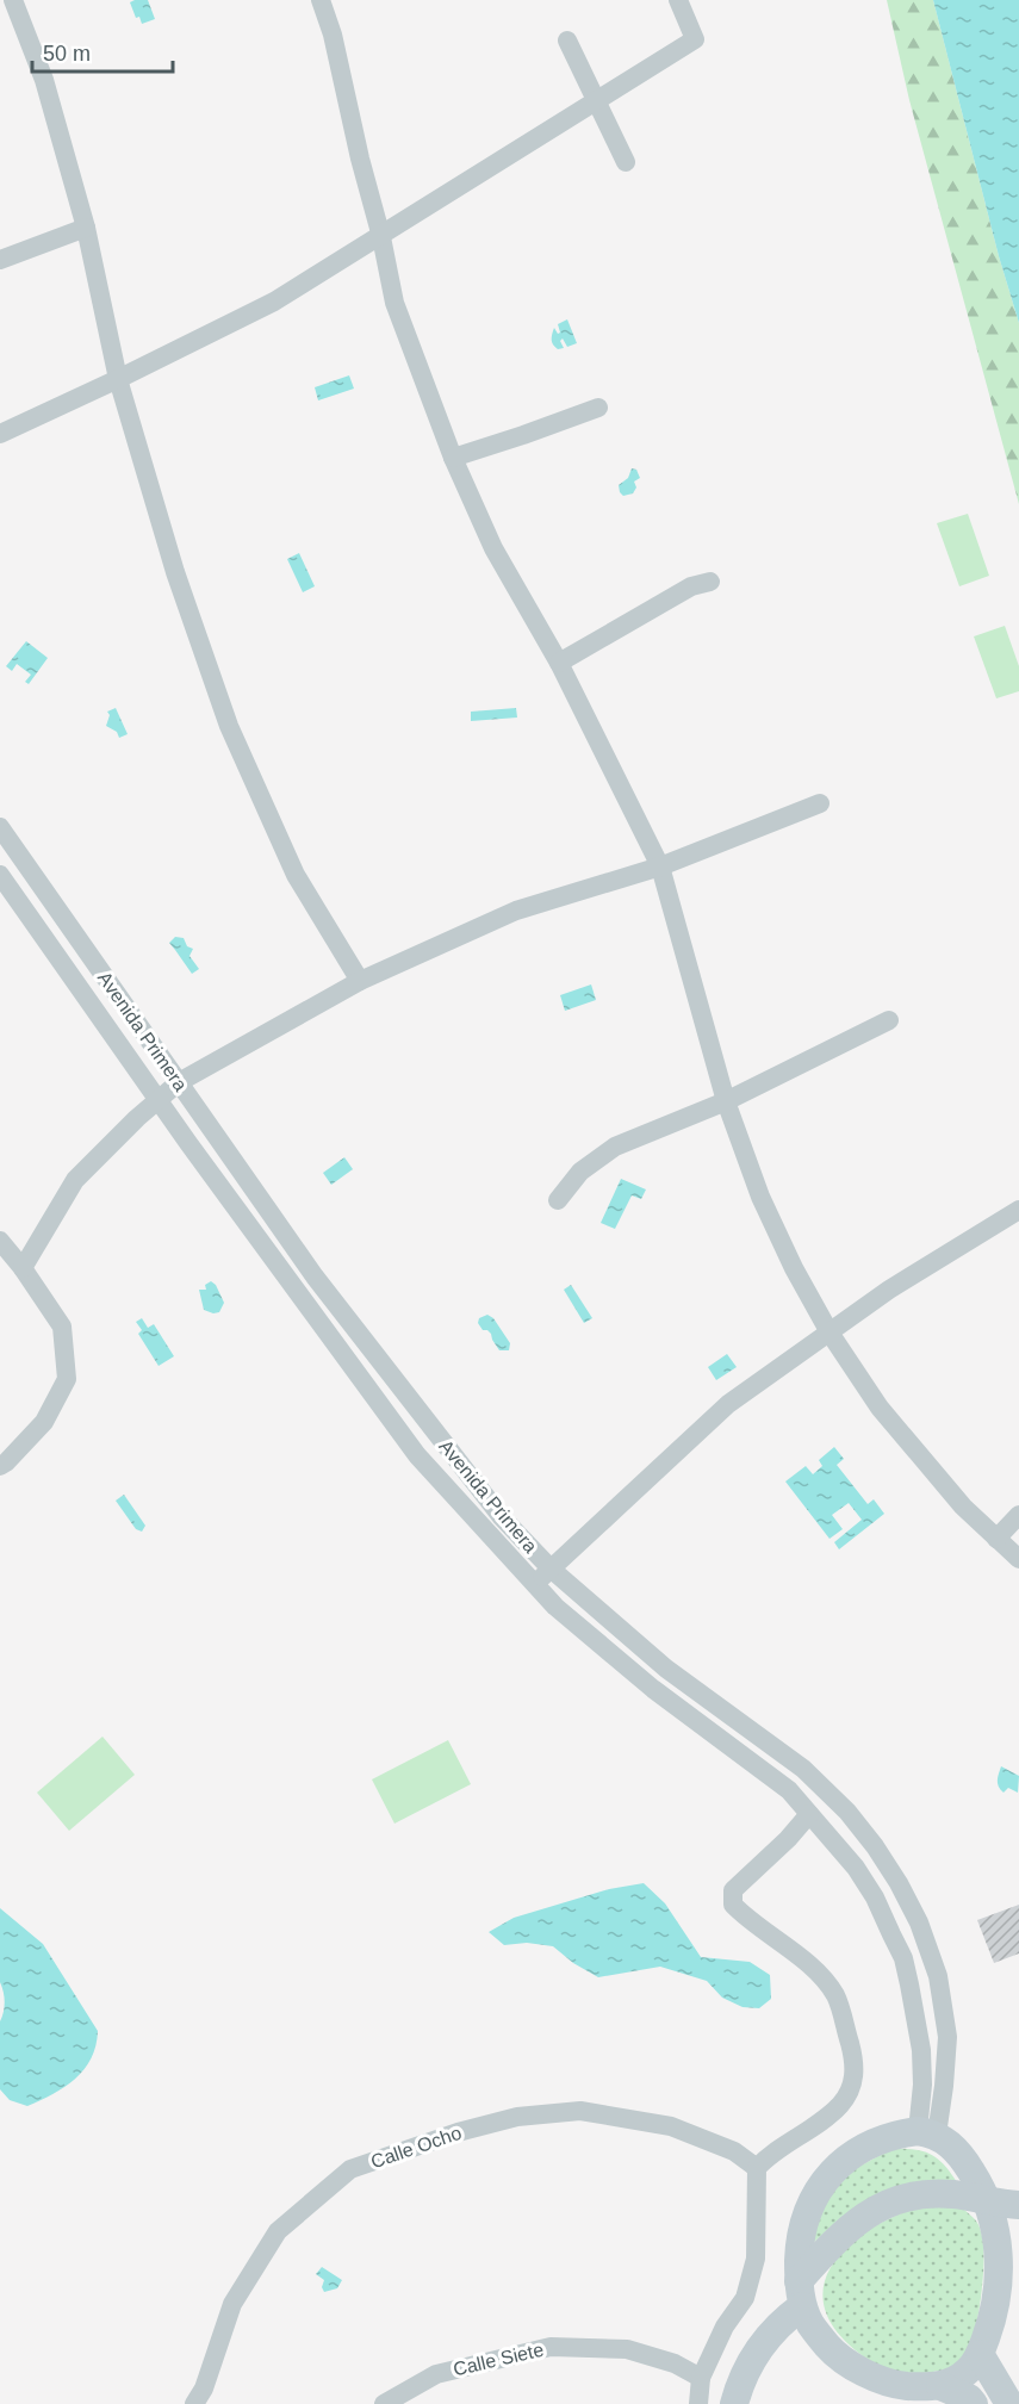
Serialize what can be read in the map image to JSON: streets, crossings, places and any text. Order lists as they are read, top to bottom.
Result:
{
  "streets": {
    "street": ["Avenida Primera", "Calle Ocho", "Calle Siete"]
  },
  "scale_bar": "50 m"
}
